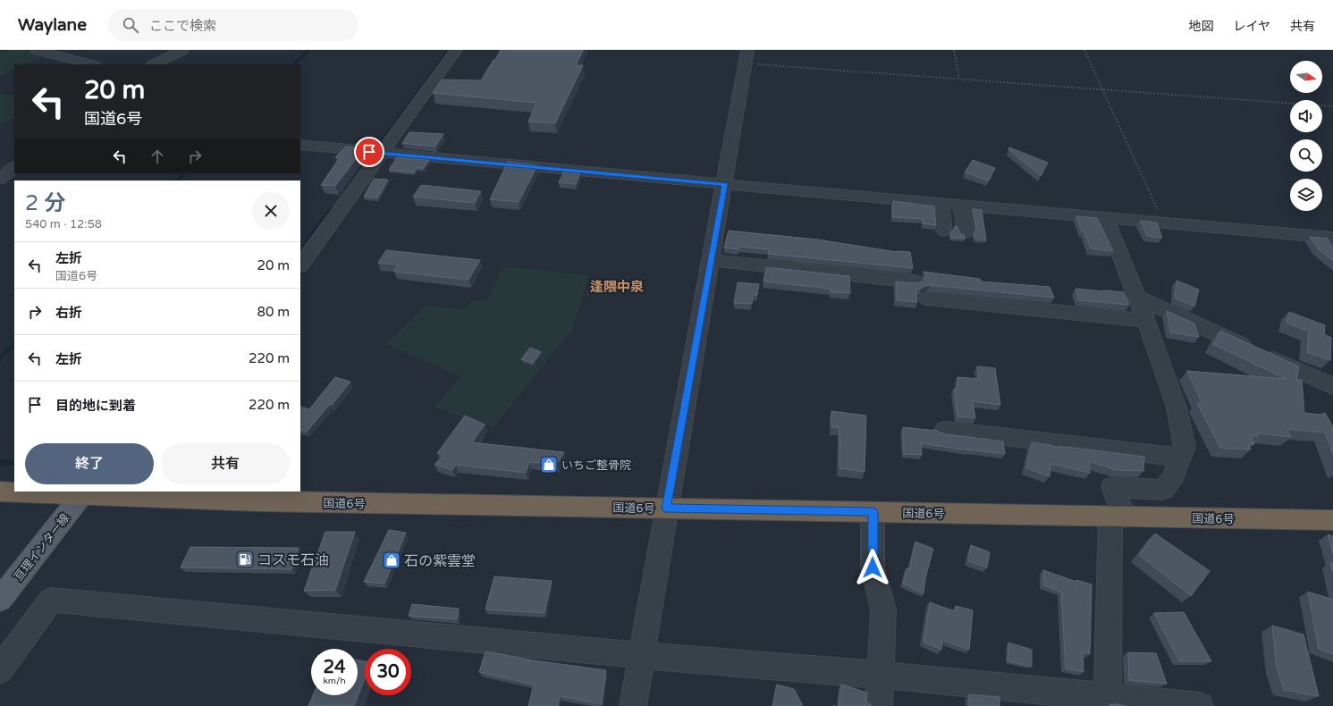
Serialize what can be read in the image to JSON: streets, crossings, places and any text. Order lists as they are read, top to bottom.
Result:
{
  "streets": {
    "highway": ["国道6号"],
    "main road": ["亘理インター線"]
  },
  "crossings": [
    ["国道6号", "亘理インター線"]
  ],
  "districts": ["逢隈中泉"],
  "places": {
    "shop": ["いちご整骨院", "石の紫雲堂"],
    "fuel station": ["コスモ石油"]
  },
  "north": "right",
  "page": {
    "header": "Waylane",
    "search": "ここで検索",
    "nav": ["地図", "レイヤ", "共有"],
    "turn": ["20 m", "国道6号"],
    "heading": ["2 分", "540 m · 12:58"],
    "list": [
      {
        "name": "左折",
        "note": "国道6号",
        "value": "20 m"
      },
      {
        "name": "右折",
        "value": "80 m"
      },
      {
        "name": "左折",
        "value": "220 m"
      },
      {
        "name": "目的地に到着",
        "value": "220 m"
      }
    ],
    "buttons": ["終了", "共有"],
    "speed": "24 km/h",
    "limit": "30"
  }
}
